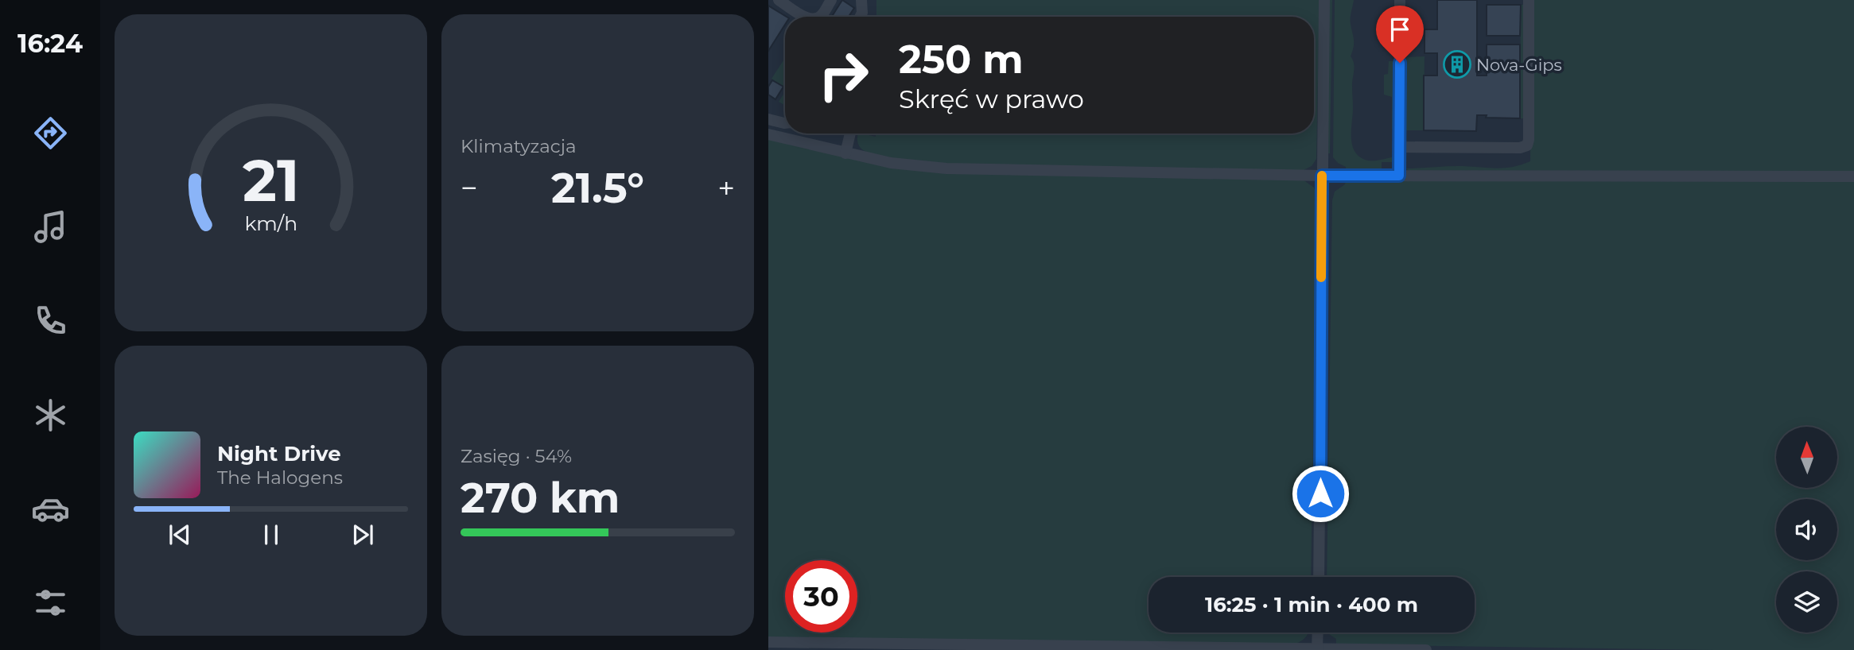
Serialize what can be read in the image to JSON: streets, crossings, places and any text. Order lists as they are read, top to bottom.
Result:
{
  "places": {
    "building": ["Nova-Gips"]
  },
  "north": "top",
  "page": {
    "tabs": "16:24",
    "tile": [
      "Klimatyzacja",
      ["Zasięg · 54%", "270 km"]
    ],
    "turn": ["250 m", "Skręć w prawo"],
    "heat": ["−", "21.5°", "+"],
    "song": ["Night Drive", "The Halogens"],
    "limit": "30",
    "trip": "16:25 · 1 min · 400 m",
    "gauge": ["21", "km/h"]
  }
}
